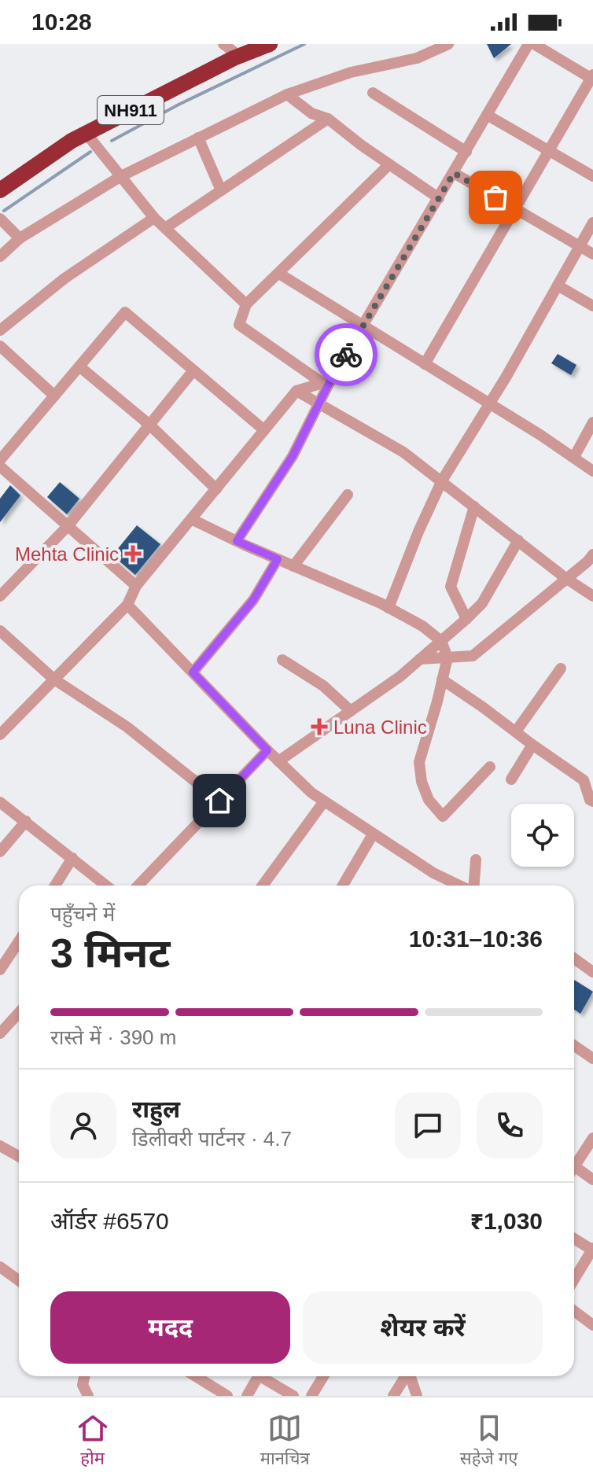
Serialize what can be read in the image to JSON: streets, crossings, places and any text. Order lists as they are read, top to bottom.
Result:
{
  "streets": {
    "highway": ["NH911"]
  },
  "places": {
    "health": ["Mehta Clinic", "Luna Clinic"]
  },
  "page": {
    "status": "10:28",
    "heading": ["3 मिनट", "पहुँचने में", "10:31–10:36"],
    "panel": [
      "राहुल",
      "डिलीवरी पार्टनर · 4.7",
      "ऑर्डर #6570",
      "₹1,030"
    ],
    "bar": "रास्ते में · 390 m",
    "buttons": ["मदद", "शेयर करें"],
    "tabs": ["होम", "मानचित्र", "सहेजे गए"]
  }
}
